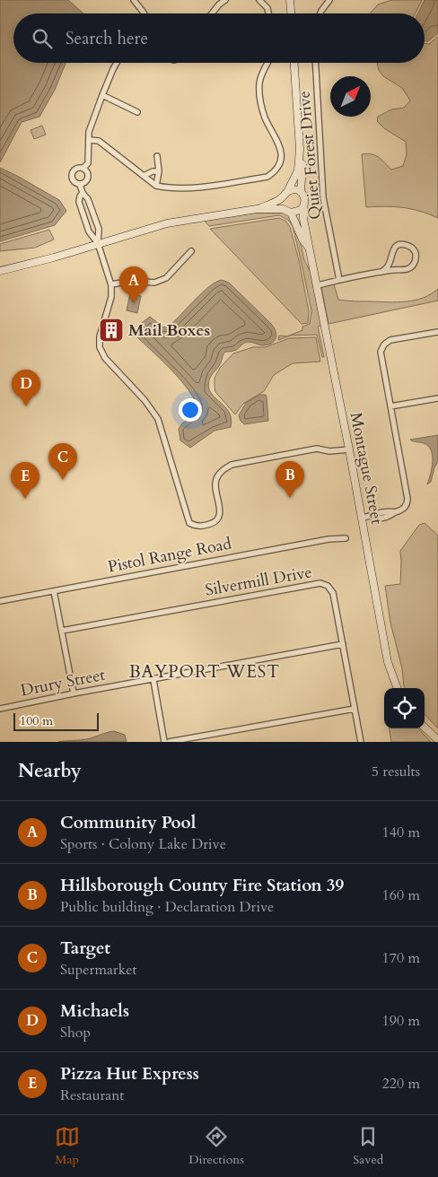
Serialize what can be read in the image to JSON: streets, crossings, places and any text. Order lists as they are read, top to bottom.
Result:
{
  "streets": {
    "street": [
      "Quiet Forest Drive",
      "Montague Street",
      "Pistol Range Road",
      "Silvermill Drive",
      "Drury Street"
    ]
  },
  "crossings": [
    ["Silvermill Drive", "Drury Street"]
  ],
  "districts": ["BAYPORT WEST"],
  "places": {
    "building": ["Mail Boxes"]
  },
  "scale_bar": "100 m",
  "north": "top right",
  "page": {
    "search": "Search here",
    "pins": [
      "A",
      "D",
      "C",
      "B",
      "E"
    ],
    "scale": "100 m",
    "heading": ["Nearby", "5 results"],
    "list": [
      {
        "mark": "A",
        "name": "Community Pool",
        "note": "Sports · Colony Lake Drive",
        "value": "140 m"
      },
      {
        "mark": "B",
        "name": "Hillsborough County Fire Station 39",
        "note": "Public building · Declaration Drive",
        "value": "160 m"
      },
      {
        "mark": "C",
        "name": "Target",
        "note": "Supermarket",
        "value": "170 m"
      },
      {
        "mark": "D",
        "name": "Michaels",
        "note": "Shop",
        "value": "190 m"
      },
      {
        "mark": "E",
        "name": "Pizza Hut Express",
        "note": "Restaurant",
        "value": "220 m"
      }
    ],
    "nav": ["Map", "Directions", "Saved"]
  }
}
